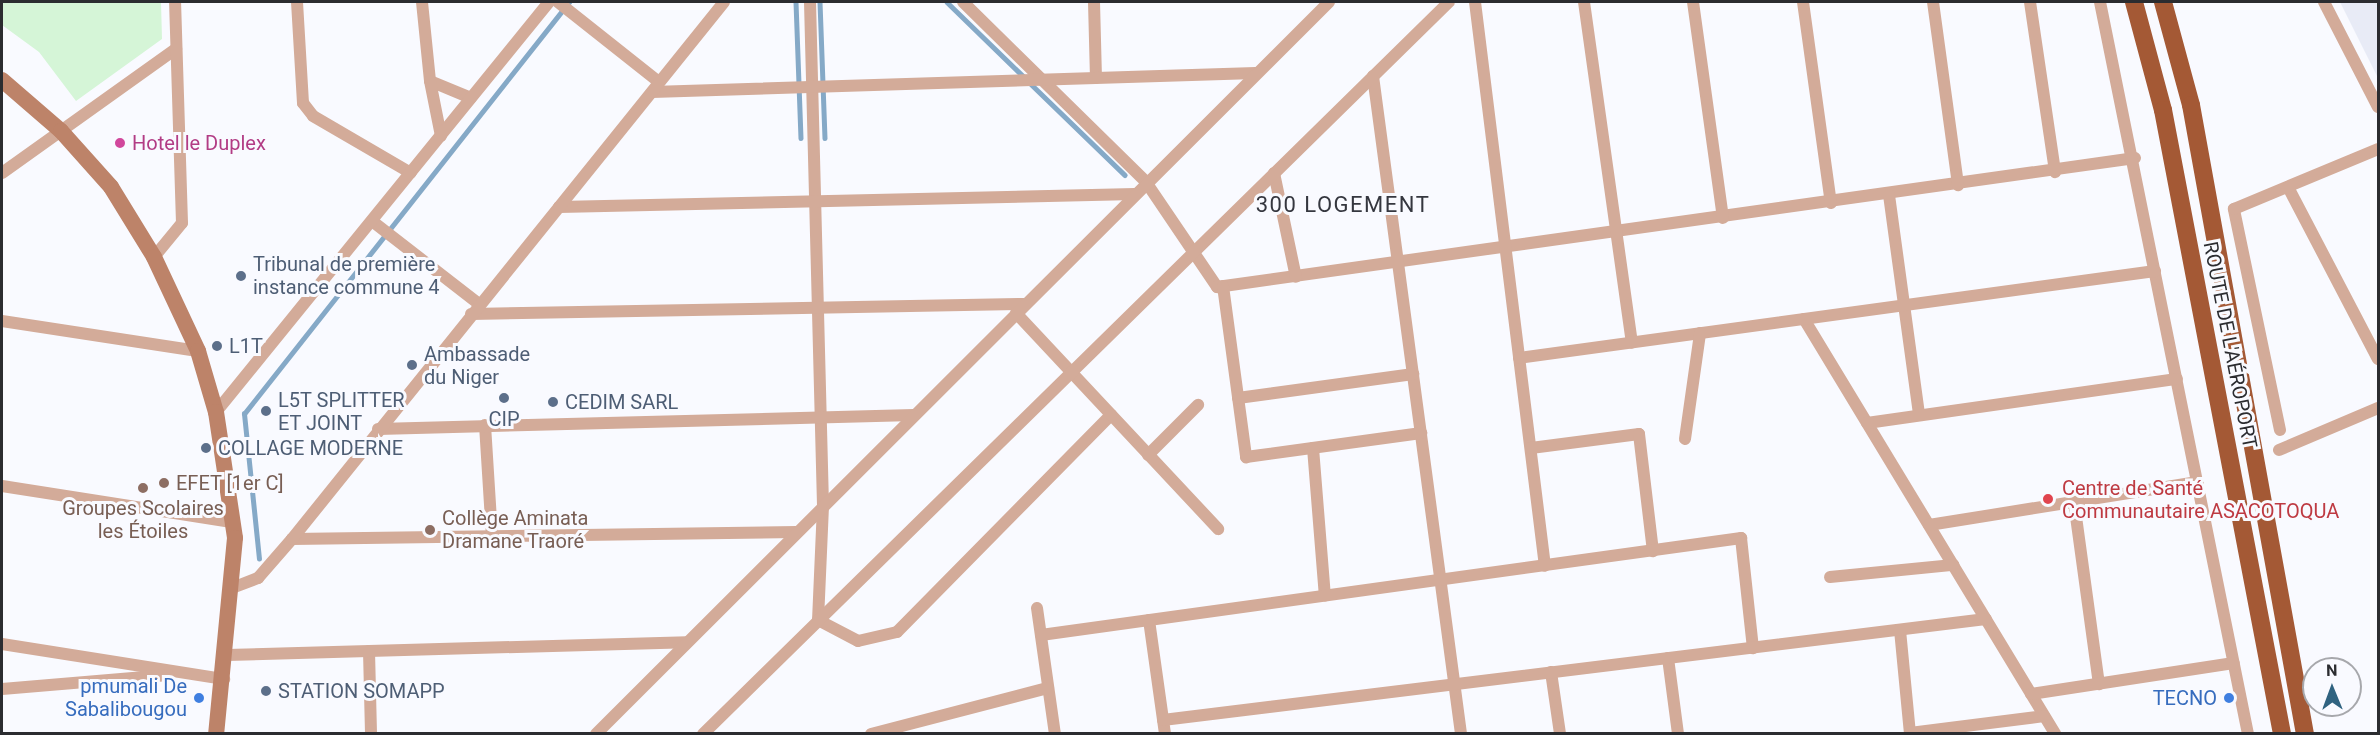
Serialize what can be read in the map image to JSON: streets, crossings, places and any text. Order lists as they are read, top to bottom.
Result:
{
  "streets": {
    "highway": ["ROUTE DE L'AÉROPORT"]
  },
  "districts": ["300 LOGEMENT"],
  "places": [
    "Hotel le Duplex",
    "Tribunal de première instance commune 4",
    "L1T",
    "Ambassade du Niger",
    "CIP",
    "CEDIM SARL",
    "L5T SPLITTER ET JOINT",
    "COLLAGE MODERNE",
    "EFET [1er C]",
    "Groupes Scolaires les Étoiles",
    "Centre de Santé Communautaire ASACOTOQUA",
    "Collège Aminata Dramane Traoré",
    "STATION SOMAPP",
    "pmumali De Sabalibougou",
    "TECNO"
  ],
  "north": "top"
}
